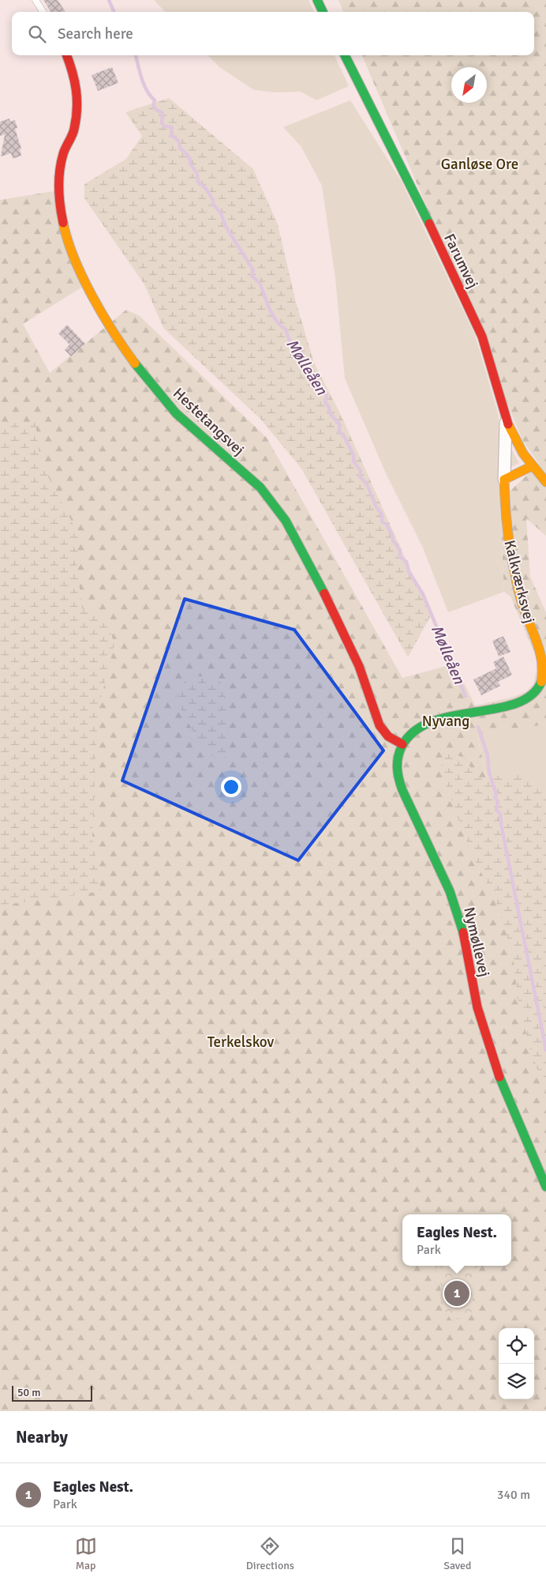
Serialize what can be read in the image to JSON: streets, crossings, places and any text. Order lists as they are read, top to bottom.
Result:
{
  "streets": {
    "street": [
      "Farumvej",
      "Hestetangsvej",
      "Kalkværksvej",
      "Nymøllevej"
    ]
  },
  "crossings": [
    ["Farumvej", "Kalkværksvej"],
    ["Hestetangsvej", "Nymøllevej"],
    ["Kalkværksvej", "Nymøllevej"]
  ],
  "water": ["Mølleåen"],
  "parks": ["Ganløse Ore", "Nyvang", "Terkelskov"],
  "scale_bar": "50 m",
  "north": "bottom left",
  "page": {
    "search": "Search here",
    "popup": ["Eagles Nest.", "Park"],
    "pins": "1",
    "scale": "50 m",
    "heading": "Nearby",
    "list": [
      {
        "mark": "1",
        "name": "Eagles Nest.",
        "note": "Park",
        "value": "340 m"
      }
    ],
    "nav": ["Map", "Directions", "Saved"]
  }
}
